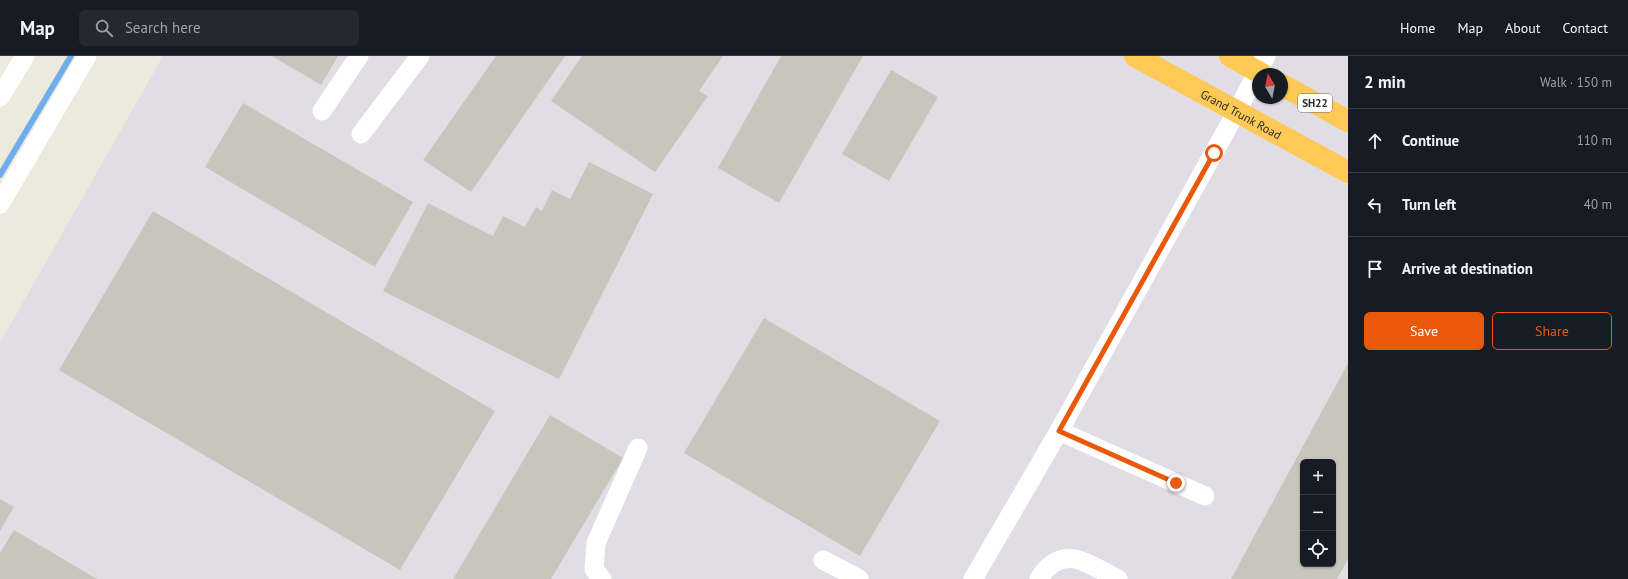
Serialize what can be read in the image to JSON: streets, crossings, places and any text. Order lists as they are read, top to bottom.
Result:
{
  "streets": {
    "highway": ["SH22", "Grand Trunk Road"]
  },
  "north": "top",
  "page": {
    "header": "Map",
    "search": "Search here",
    "nav": [
      "Home",
      "Map",
      "About",
      "Contact"
    ],
    "heading": ["2 min", "Walk · 150 m"],
    "list": [
      ["Continue", "110 m"],
      ["Turn left", "40 m"],
      "Arrive at destination"
    ],
    "buttons": ["Save", "Share"],
    "map_buttons": ["+", "−"]
  }
}
